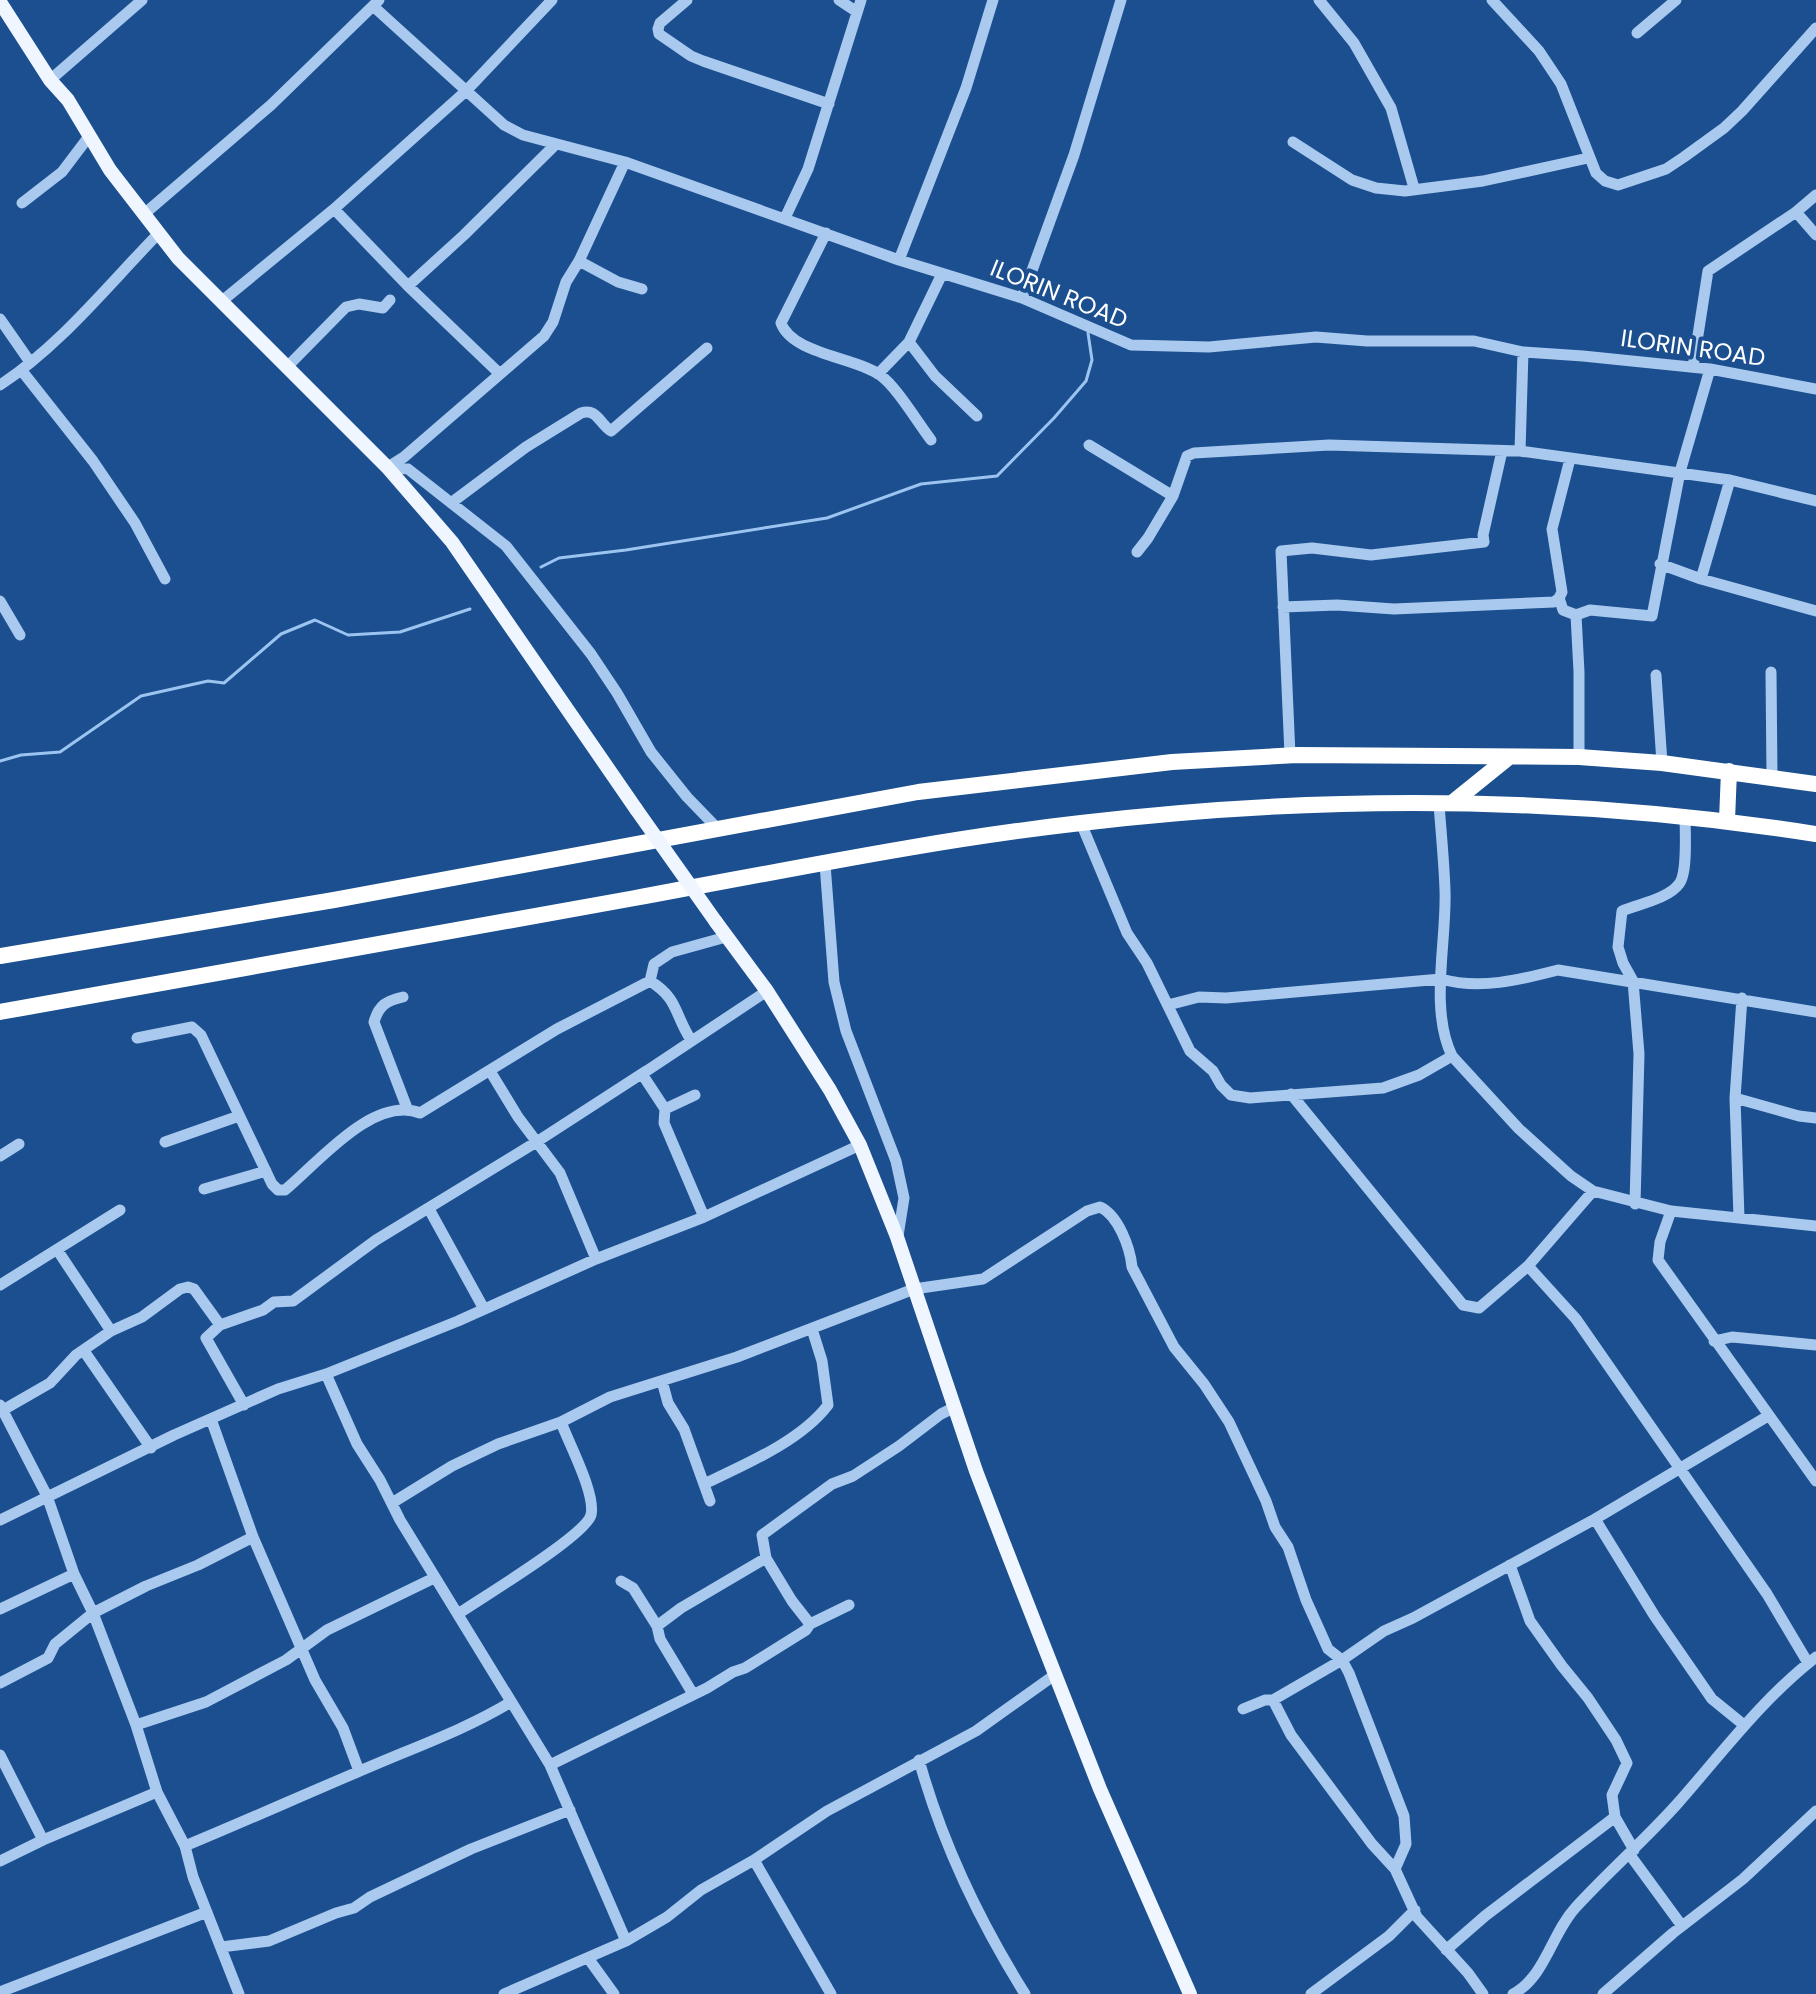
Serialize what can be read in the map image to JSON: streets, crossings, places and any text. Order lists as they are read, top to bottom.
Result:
{
  "streets": {
    "street": ["ILORIN ROAD"]
  }
}
